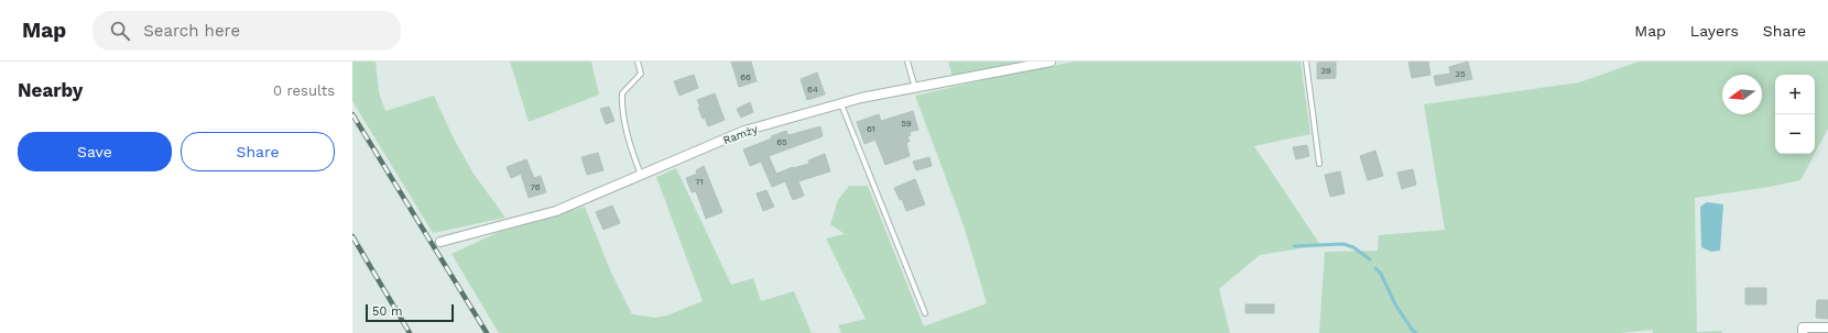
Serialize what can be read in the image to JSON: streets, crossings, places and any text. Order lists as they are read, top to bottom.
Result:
{
  "streets": {
    "street": ["Ramży"]
  },
  "house_numbers": [
    "39",
    "35",
    "66",
    "64",
    "59",
    "61",
    "65",
    "71",
    "76"
  ],
  "scale_bar": "50 m",
  "north": "left",
  "page": {
    "header": "Map",
    "search": "Search here",
    "nav": ["Map", "Layers", "Share"],
    "heading": ["Nearby", "0 results"],
    "map_buttons": ["+", "−"],
    "buttons": ["Save", "Share"],
    "scale": "50 m"
  }
}
